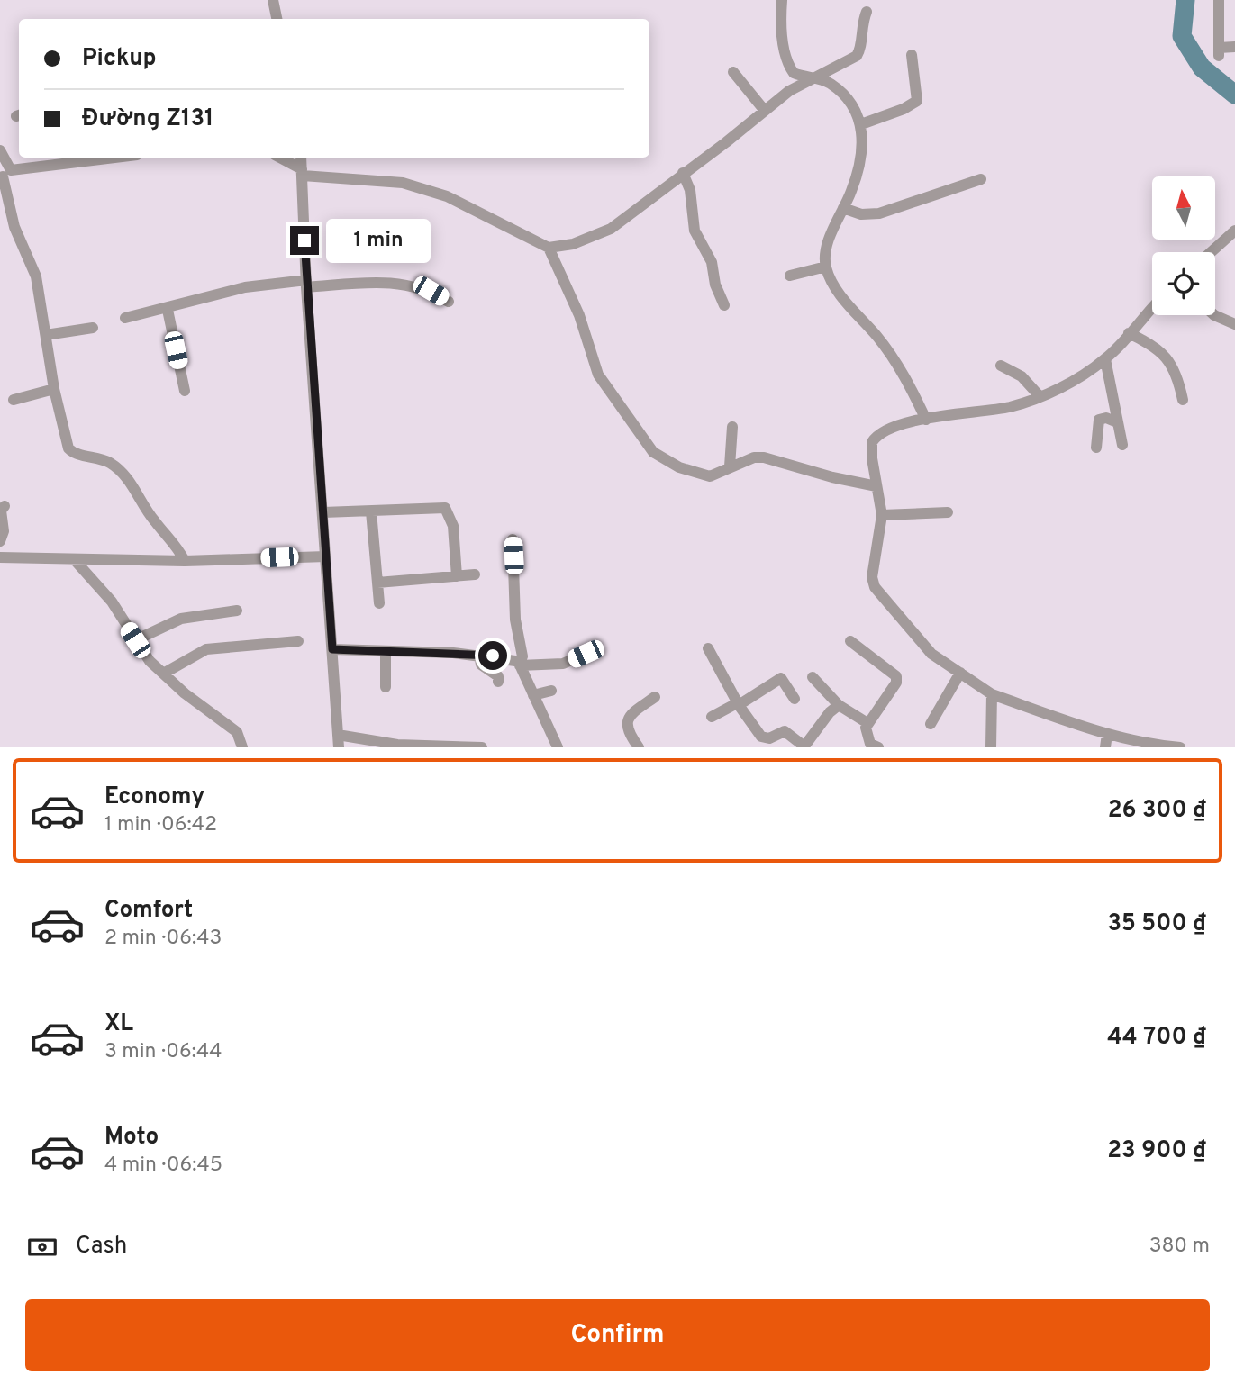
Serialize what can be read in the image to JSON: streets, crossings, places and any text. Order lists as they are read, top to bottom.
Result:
{
  "north": "top",
  "page": {
    "banner": ["Pickup", "Đường Z131"],
    "bubble": "1 min",
    "list": [
      {
        "name": "Economy",
        "note": "1 min · 06:42",
        "value": "26 300 ₫"
      },
      {
        "name": "Comfort",
        "note": "2 min · 06:43",
        "value": "35 500 ₫"
      },
      {
        "name": "XL",
        "note": "3 min · 06:44",
        "value": "44 700 ₫"
      },
      {
        "name": "Moto",
        "note": "4 min · 06:45",
        "value": "23 900 ₫"
      }
    ],
    "pay": ["Cash", "380 m"],
    "buttons": "Confirm"
  }
}
